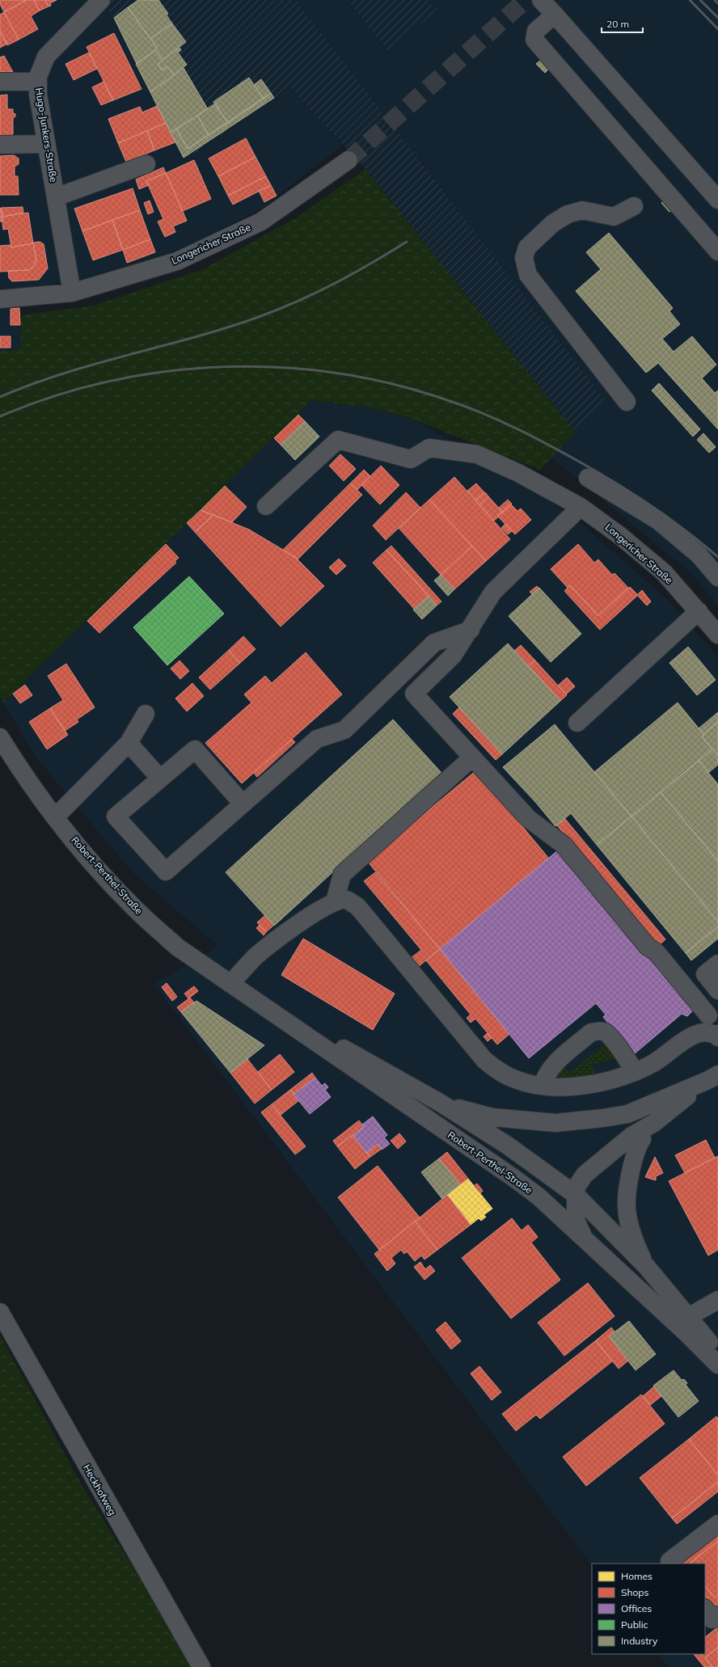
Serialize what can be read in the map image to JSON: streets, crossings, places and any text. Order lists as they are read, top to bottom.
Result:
{
  "streets": {
    "street": [
      "Hugo-Junkers-Straße",
      "Longericher Straße",
      "Robert-Perthel-Straße",
      "Heckhofweg"
    ]
  },
  "crossings": [
    ["Hugo-Junkers-Straße", "Longericher Straße"]
  ],
  "legend": [
    "Homes",
    "Shops",
    "Offices",
    "Public",
    "Industry"
  ],
  "scale_bar": "20 m"
}
